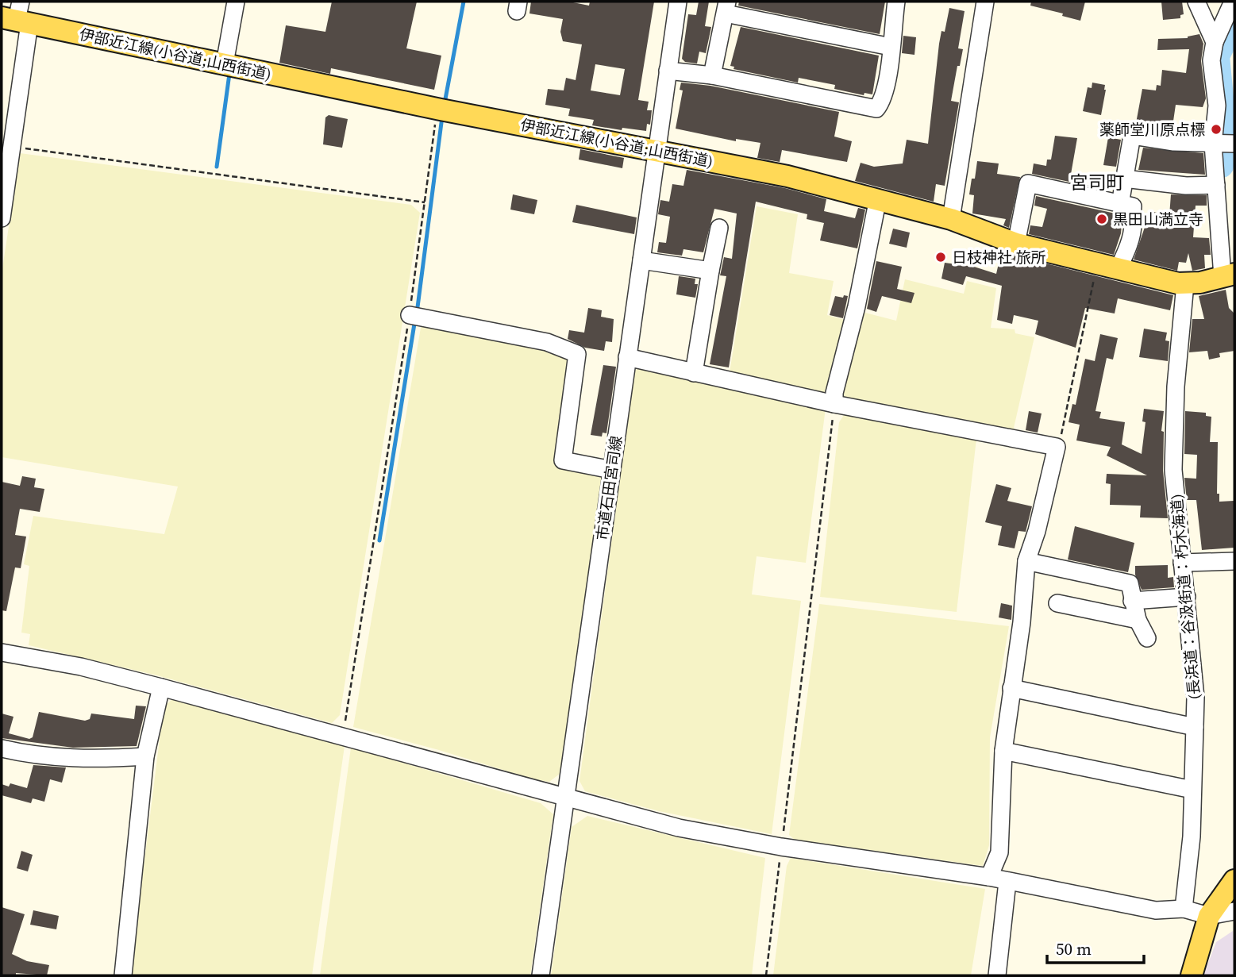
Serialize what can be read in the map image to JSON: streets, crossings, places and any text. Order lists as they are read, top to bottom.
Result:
{
  "streets": {
    "main road": ["伊部近江線(小谷道;山西街道)"],
    "street": ["市道石田宮司線", "(長浜道：谷汲街道：朽木海道)"]
  },
  "crossings": [
    ["伊部近江線(小谷道;山西街道)", "市道石田宮司線"],
    ["伊部近江線(小谷道;山西街道)", "(長浜道：谷汲街道：朽木海道)"]
  ],
  "districts": ["宮司町"],
  "places": ["薬師堂川原点標", "黒田山満立寺", "日枝神社 旅所"],
  "scale_bar": "50 m"
}
